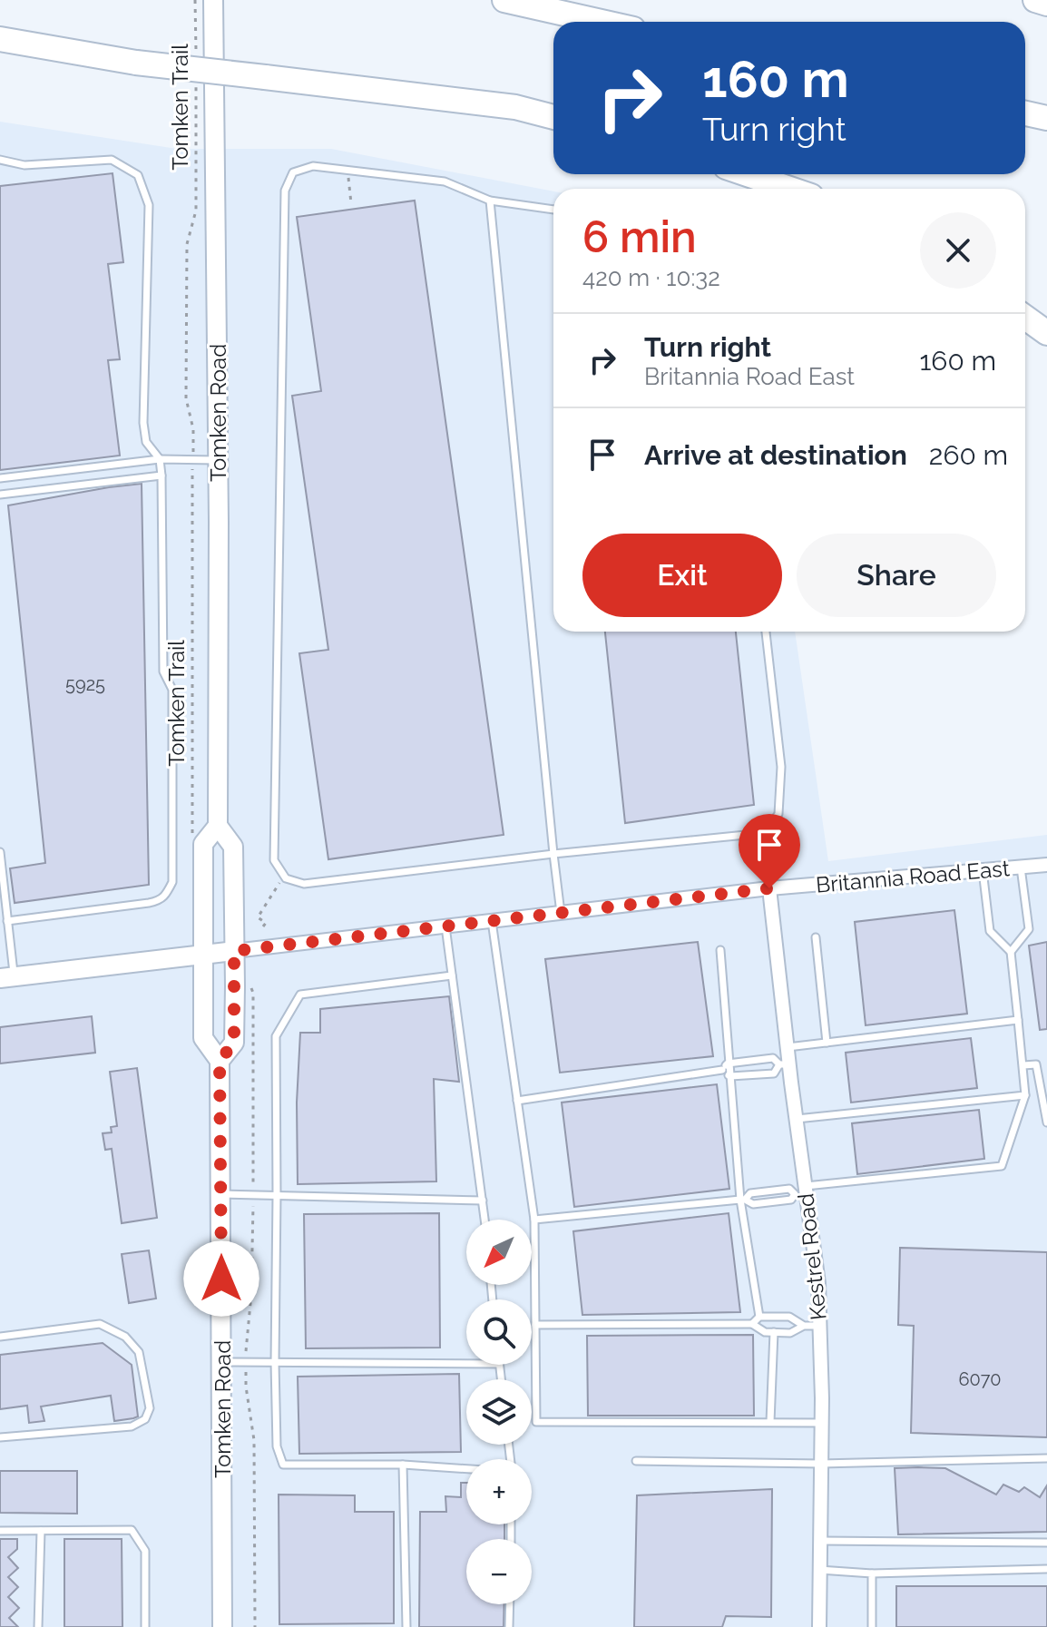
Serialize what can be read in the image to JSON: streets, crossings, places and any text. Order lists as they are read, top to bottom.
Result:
{
  "streets": {
    "main road": ["Tomken Road", "Britannia Road East"],
    "street": ["Kestrel Road"],
    "path": ["Tomken Trail"]
  },
  "crossings": [
    ["Tomken Road", "Britannia Road East"],
    ["Britannia Road East", "Kestrel Road"]
  ],
  "house_numbers": ["5925", "6070"],
  "north": "bottom left",
  "page": {
    "turn": ["160 m", "Turn right"],
    "heading": ["6 min", "420 m · 10:32"],
    "list": [
      {
        "name": "Turn right",
        "note": "Britannia Road East",
        "value": "160 m"
      },
      {
        "name": "Arrive at destination",
        "value": "260 m"
      }
    ],
    "buttons": ["Exit", "Share"],
    "map_buttons": ["+", "−"]
  }
}
